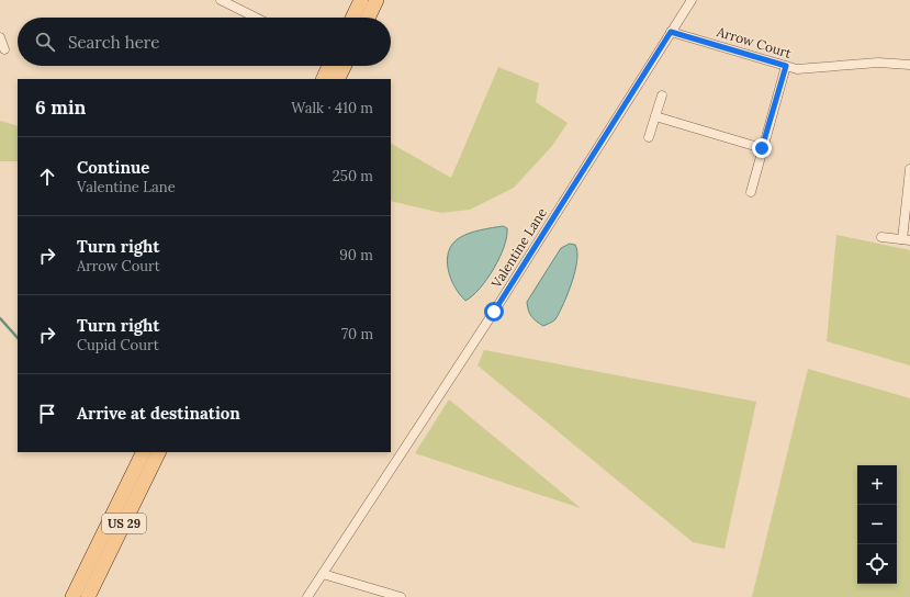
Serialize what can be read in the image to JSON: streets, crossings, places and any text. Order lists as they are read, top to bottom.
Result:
{
  "streets": {
    "main road": ["US 29"],
    "street": ["Arrow Court", "Valentine Lane"]
  },
  "crossings": [
    ["Arrow Court", "Valentine Lane"]
  ],
  "page": {
    "search": "Search here",
    "heading": ["6 min", "Walk · 410 m"],
    "list": [
      ["Continue", "Valentine Lane", "250 m"],
      ["Turn right", "Arrow Court", "90 m"],
      ["Turn right", "Cupid Court", "70 m"],
      "Arrive at destination"
    ],
    "map_buttons": ["+", "−"]
  }
}
